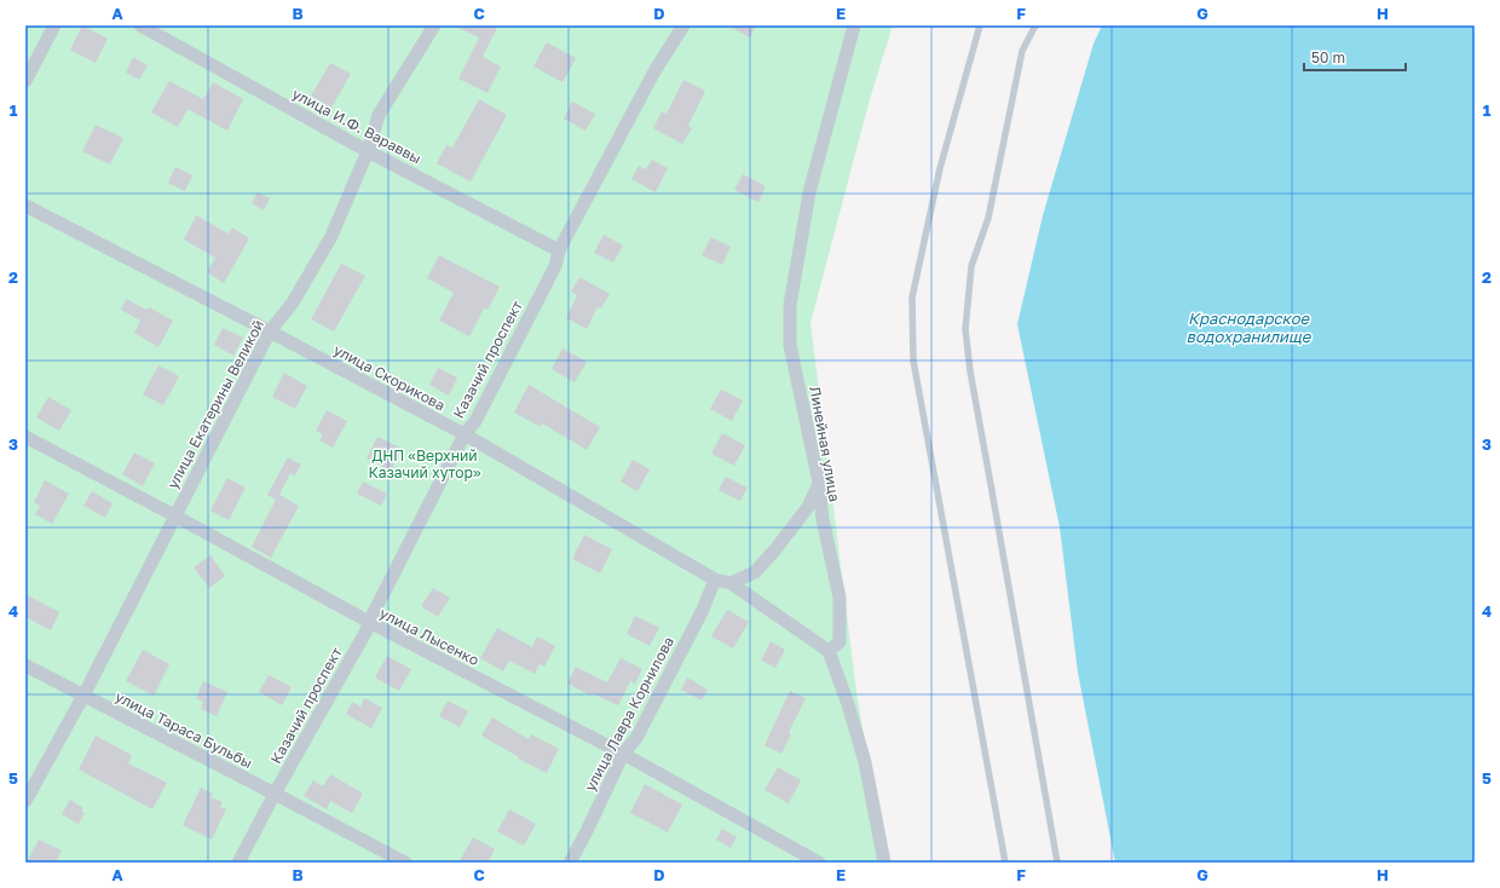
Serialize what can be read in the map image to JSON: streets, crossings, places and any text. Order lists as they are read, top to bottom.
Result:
{
  "streets": {
    "street": [
      "улица И.Ф. Вараввы",
      "Казачий проспект",
      "улица Скорикова",
      "улица Екатерины Великой",
      "Линейная улица",
      "улица Лысенко",
      "улица Лавра Корнилова",
      "улица Тараса Бульбы"
    ]
  },
  "crossings": [
    ["улица И.Ф. Вараввы", "Казачий проспект"],
    ["улица И.Ф. Вараввы", "улица Екатерины Великой"],
    ["Казачий проспект", "улица Скорикова"],
    ["Казачий проспект", "улица Лысенко"],
    ["Казачий проспект", "улица Тараса Бульбы"],
    ["улица Скорикова", "улица Екатерины Великой"],
    ["улица Скорикова", "Линейная улица"],
    ["улица Скорикова", "улица Лавра Корнилова"],
    ["улица Екатерины Великой", "улица Лысенко"],
    ["улица Екатерины Великой", "улица Тараса Бульбы"],
    ["улица Лысенко", "улица Лавра Корнилова"]
  ],
  "water": ["Краснодарское водохранилище"],
  "parks": ["ДНП «Верхний Казачий хутор»"],
  "scale_bar": "50 m",
  "grid": {
    "columns": [
      "A",
      "B",
      "C",
      "D",
      "E",
      "F",
      "G",
      "H"
    ],
    "rows": [
      "1",
      "2",
      "3",
      "4",
      "5"
    ]
  }
}
